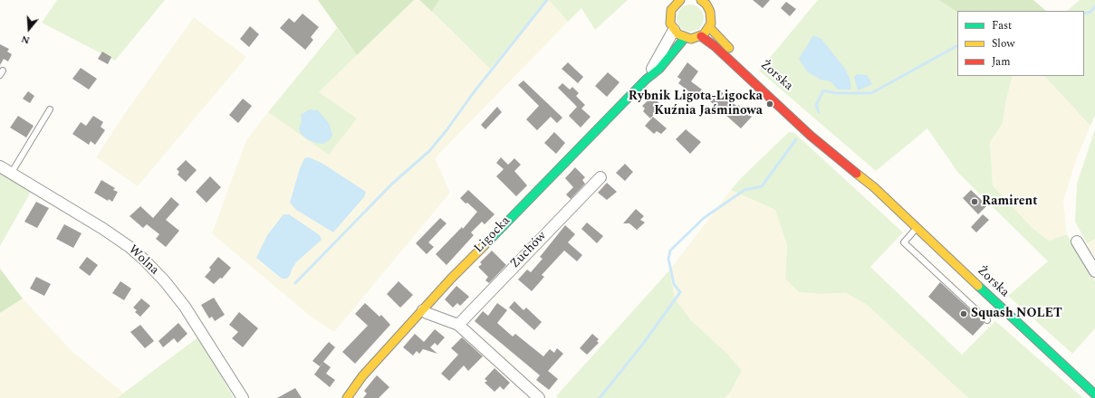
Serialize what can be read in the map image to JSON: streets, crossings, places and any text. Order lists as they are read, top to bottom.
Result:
{
  "streets": {
    "main road": ["Żorska", "Ligocka"],
    "street": ["Zuchów", "Wolna"]
  },
  "places": ["Rybnik Ligota-Ligocka Kuźnia Jaśminowa", "Ramirent", "Squash NOLET"],
  "legend": ["Fast", "Slow", "Jam"],
  "north": "bottom"
}
